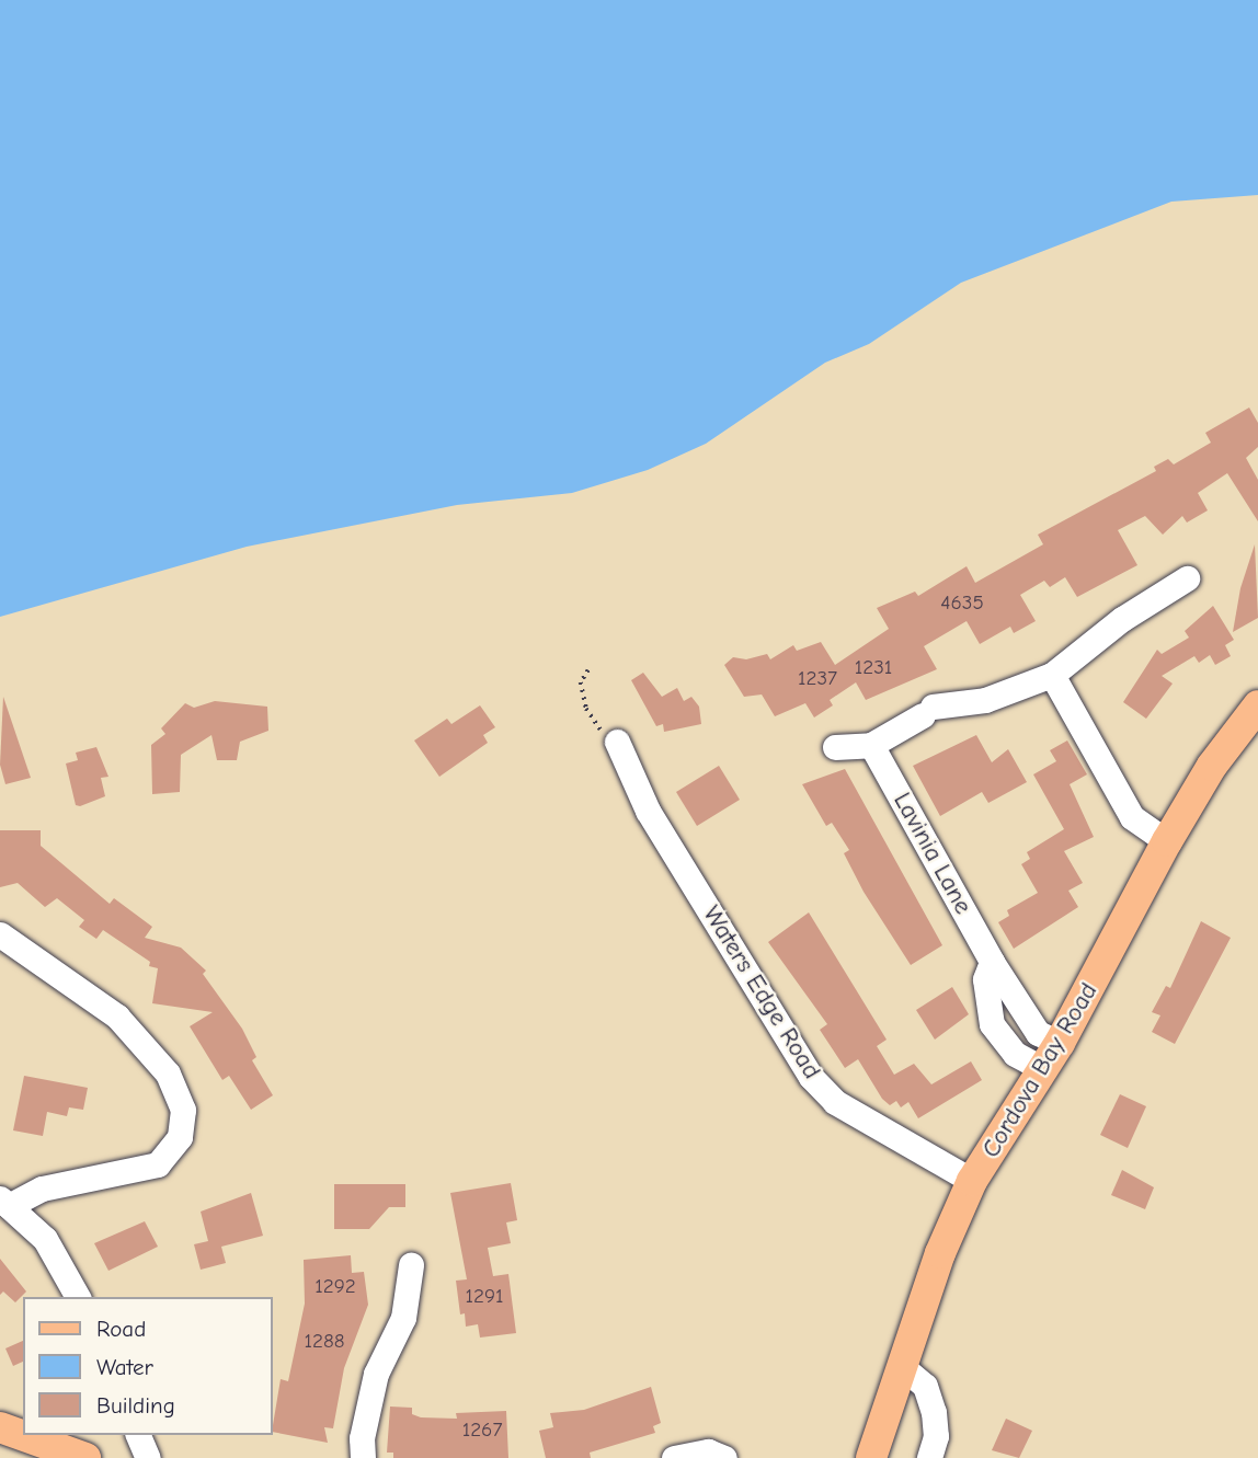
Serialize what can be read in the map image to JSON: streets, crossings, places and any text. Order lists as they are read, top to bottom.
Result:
{
  "streets": {
    "main road": ["Cordova Bay Road"],
    "street": ["Lavinia Lane", "Waters Edge Road"]
  },
  "crossings": [
    ["Lavinia Lane", "Cordova Bay Road"],
    ["Waters Edge Road", "Cordova Bay Road"]
  ],
  "house_numbers": [
    "4635",
    "1231",
    "1237",
    "1292",
    "1291",
    "1288",
    "1267"
  ],
  "legend": ["Road", "Water", "Building"]
}
